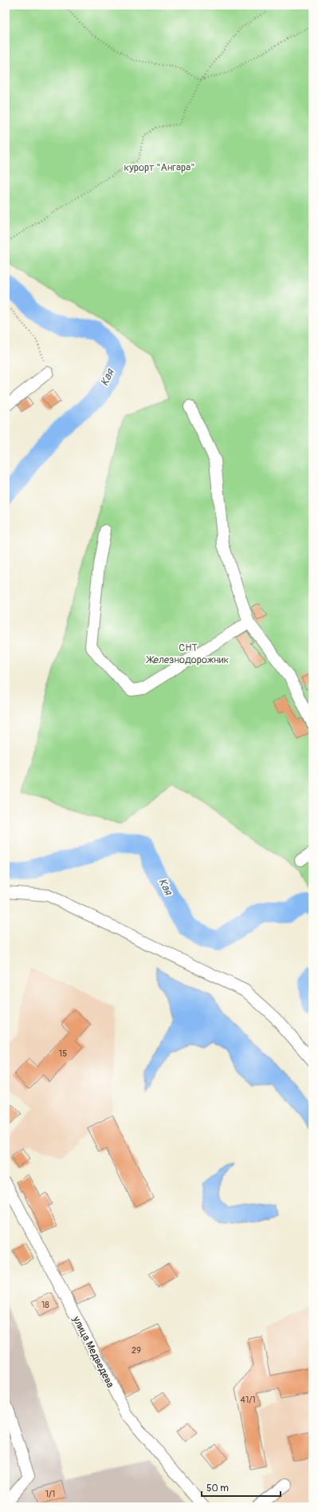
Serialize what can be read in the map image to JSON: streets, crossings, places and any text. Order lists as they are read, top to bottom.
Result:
{
  "streets": {
    "street": ["улица Медведева"]
  },
  "water": ["Кая"],
  "parks": ["курорт \"Ангара\"", "СНТ Железнодорожник"],
  "house_numbers": [
    "15",
    "18",
    "29",
    "41/1",
    "1/1"
  ],
  "scale_bar": "50 m"
}
